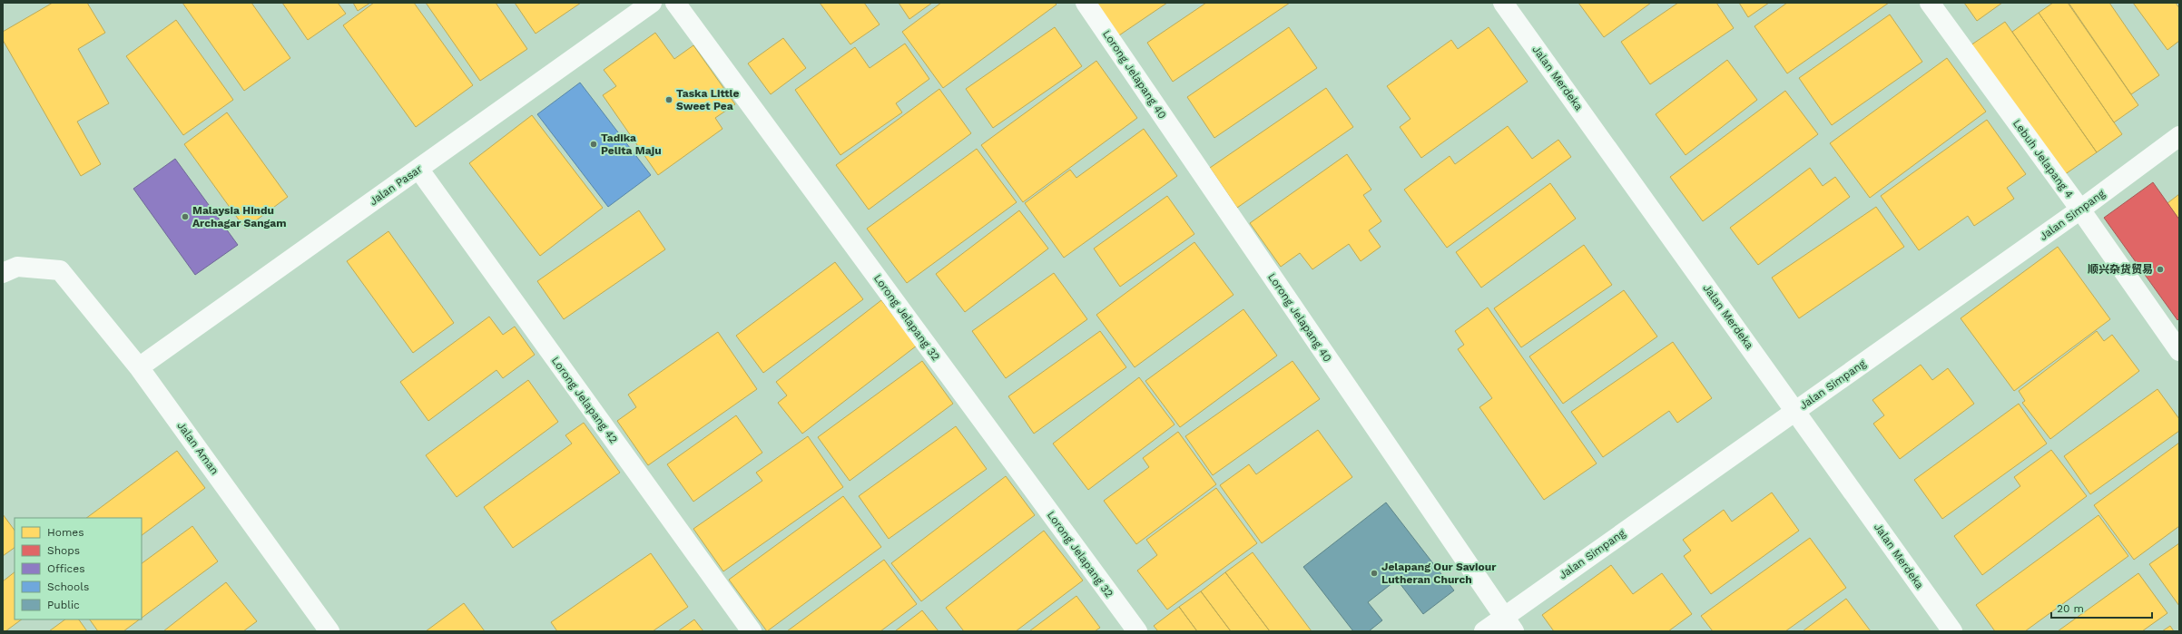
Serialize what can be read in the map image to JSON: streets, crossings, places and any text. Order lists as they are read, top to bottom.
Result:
{
  "streets": {
    "street": [
      "Lorong Jelapang 40",
      "Jalan Merdeka",
      "Lebuh Jelapang 4",
      "Jalan Pasar",
      "Jalan Simpang",
      "Lorong Jelapang 32",
      "Lorong Jelapang 42",
      "Jalan Aman"
    ]
  },
  "crossings": [
    ["Lorong Jelapang 40", "Jalan Simpang"],
    ["Jalan Merdeka", "Jalan Simpang"],
    ["Lebuh Jelapang 4", "Jalan Simpang"],
    ["Jalan Pasar", "Lorong Jelapang 42"],
    ["Jalan Pasar", "Jalan Aman"]
  ],
  "places": [
    "Taska Little Sweet Pea",
    "Tadika Pelita Maju",
    "Malaysia Hindu Archagar Sangam",
    "顺兴杂货贸易",
    "Jelapang Our Saviour Lutheran Church"
  ],
  "legend": [
    "Homes",
    "Shops",
    "Offices",
    "Schools",
    "Public"
  ],
  "scale_bar": "20 m"
}
